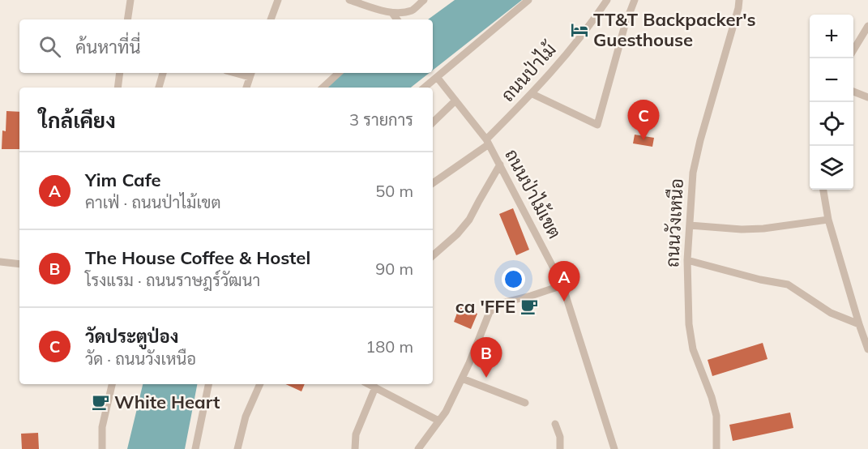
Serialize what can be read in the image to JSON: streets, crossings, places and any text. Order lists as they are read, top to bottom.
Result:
{
  "streets": {
    "street": ["ถนนป่าไม้", "ถนนป่าไม้เขต", "ถนนวังเหนือ"]
  },
  "crossings": [
    ["ถนนป่าไม้", "ถนนป่าไม้เขต"]
  ],
  "places": {
    "hotel": ["TT&T Backpacker's Guesthouse"],
    "cafe": ["ca 'FFE", "White Heart"]
  },
  "page": {
    "map_buttons": ["+", "−"],
    "search": "ค้นหาที่นี่",
    "heading": ["ใกล้เคียง", "3 รายการ"],
    "pins": ["C", "A", "B"],
    "list": [
      {
        "mark": "A",
        "name": "Yim Cafe",
        "note": "คาเฟ่ · ถนนป่าไม้เขต",
        "value": "50 m"
      },
      {
        "mark": "B",
        "name": "The House Coffee & Hostel",
        "note": "โรงแรม · ถนนราษฎร์วัฒนา",
        "value": "90 m"
      },
      {
        "mark": "C",
        "name": "วัดประตูป่อง",
        "note": "วัด · ถนนวังเหนือ",
        "value": "180 m"
      }
    ]
  }
}
